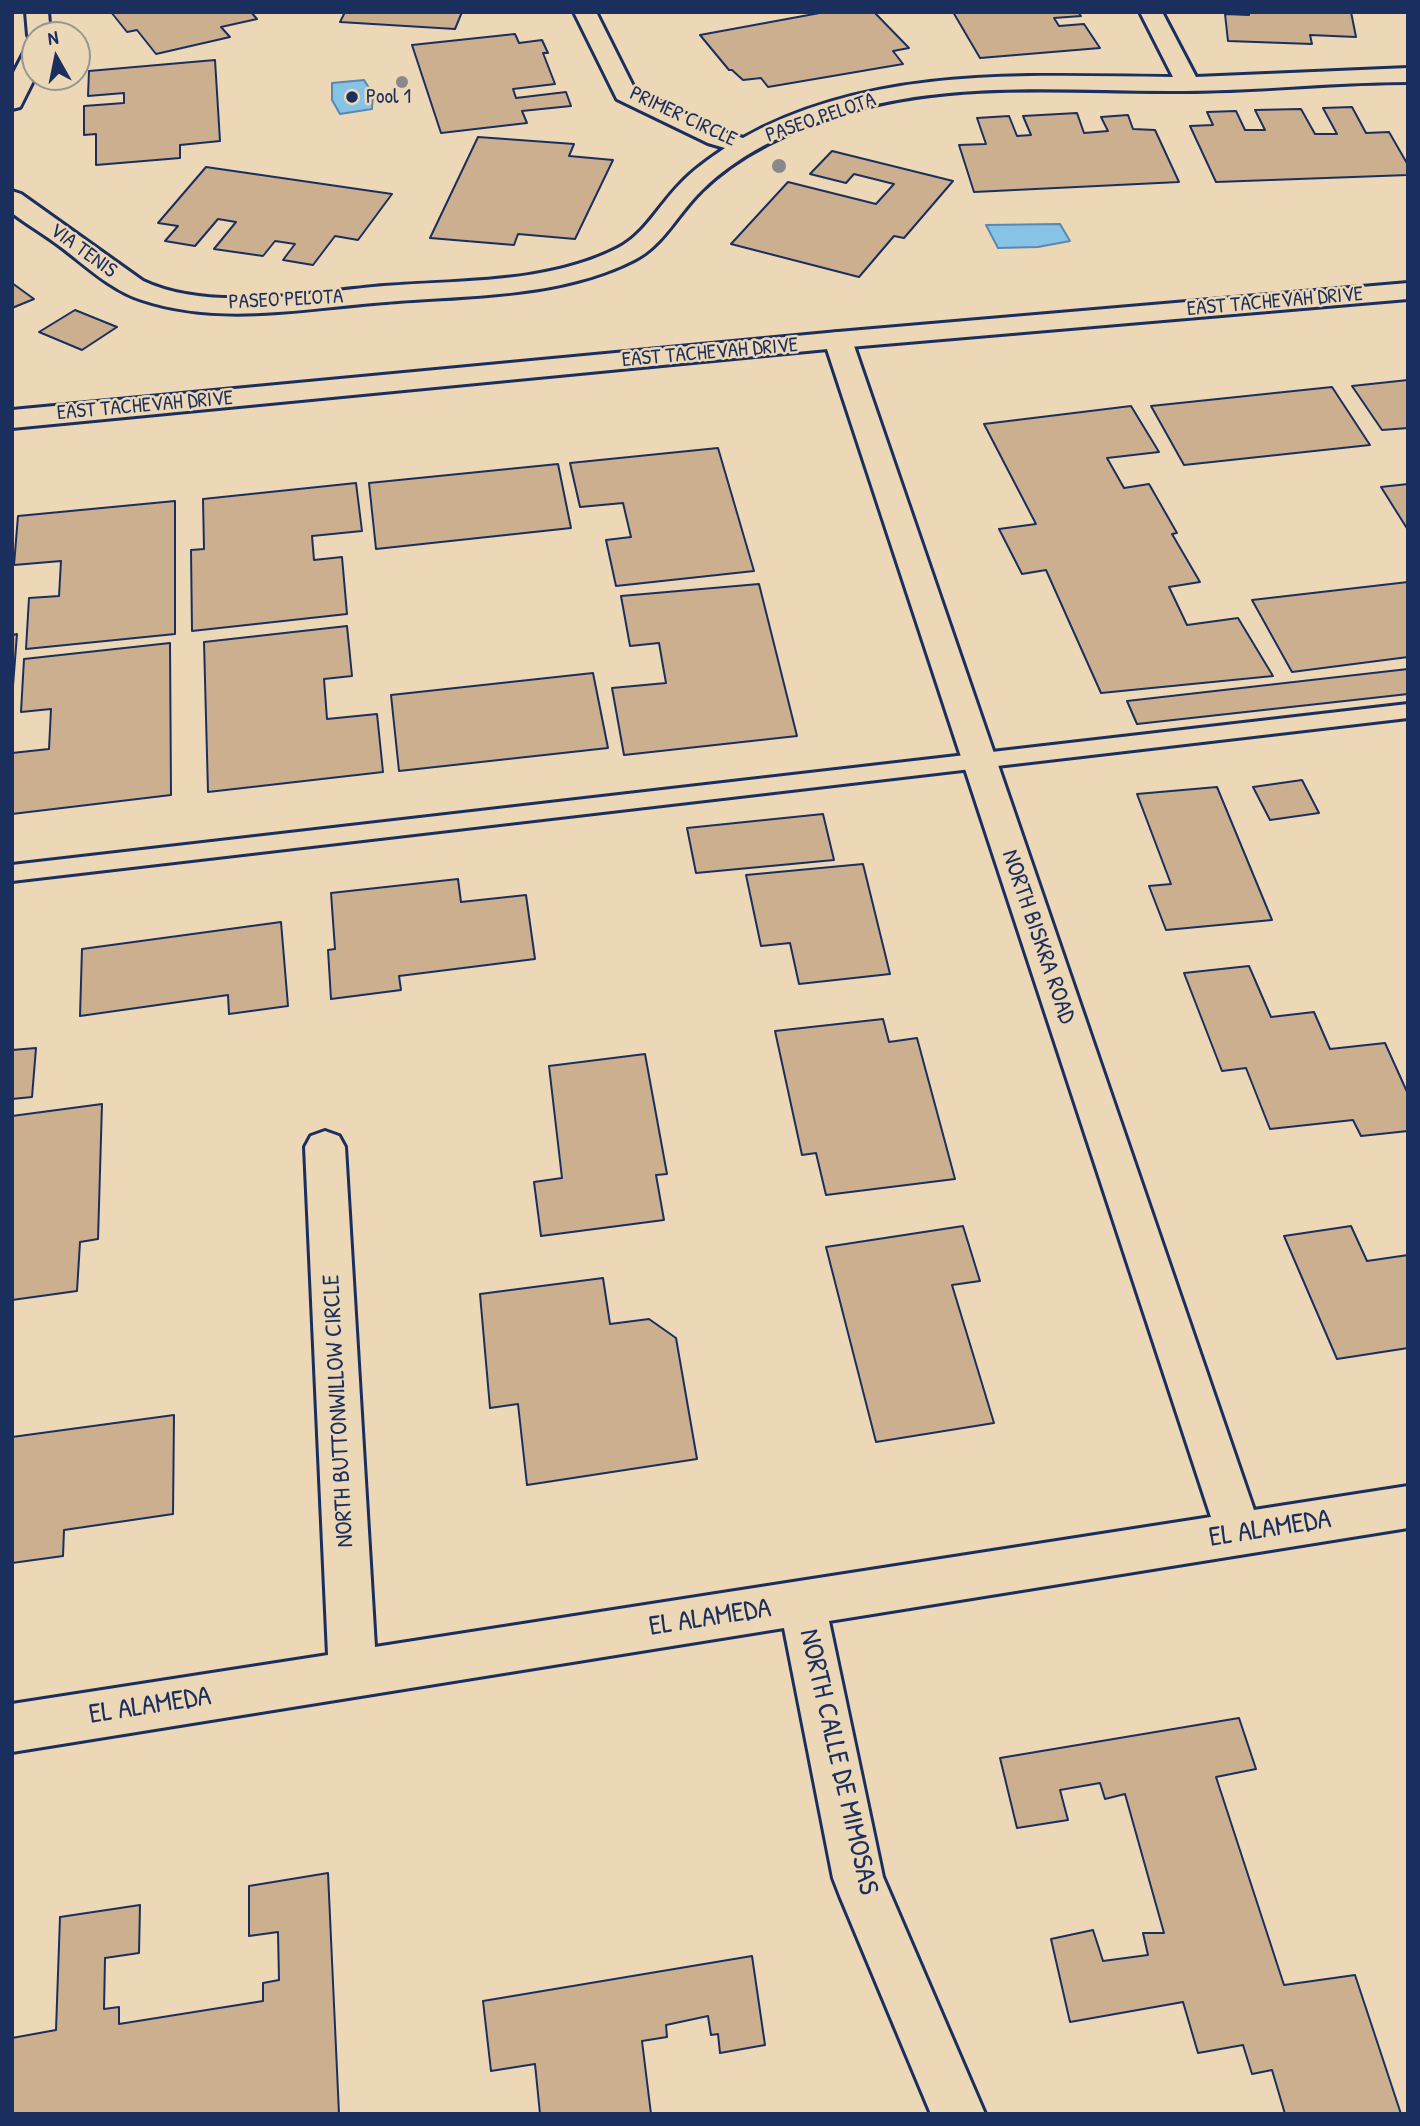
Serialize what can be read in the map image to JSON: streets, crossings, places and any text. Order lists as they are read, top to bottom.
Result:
{
  "streets": {
    "street": [
      "PRIMER CIRCLE",
      "PASEO PELOTA",
      "VIA TENIS",
      "EAST TACHEVAH DRIVE",
      "NORTH BISKRA ROAD",
      "NORTH BUTTONWILLOW CIRCLE",
      "EL ALAMEDA",
      "NORTH CALLE DE MIMOSAS"
    ]
  },
  "crossings": [
    ["PRIMER CIRCLE", "PASEO PELOTA"],
    ["PASEO PELOTA", "VIA TENIS"],
    ["EAST TACHEVAH DRIVE", "NORTH BISKRA ROAD"],
    ["NORTH BISKRA ROAD", "EL ALAMEDA"],
    ["NORTH BUTTONWILLOW CIRCLE", "EL ALAMEDA"],
    ["EL ALAMEDA", "NORTH CALLE DE MIMOSAS"]
  ],
  "places": ["Pool 1"],
  "north": "top"
}
